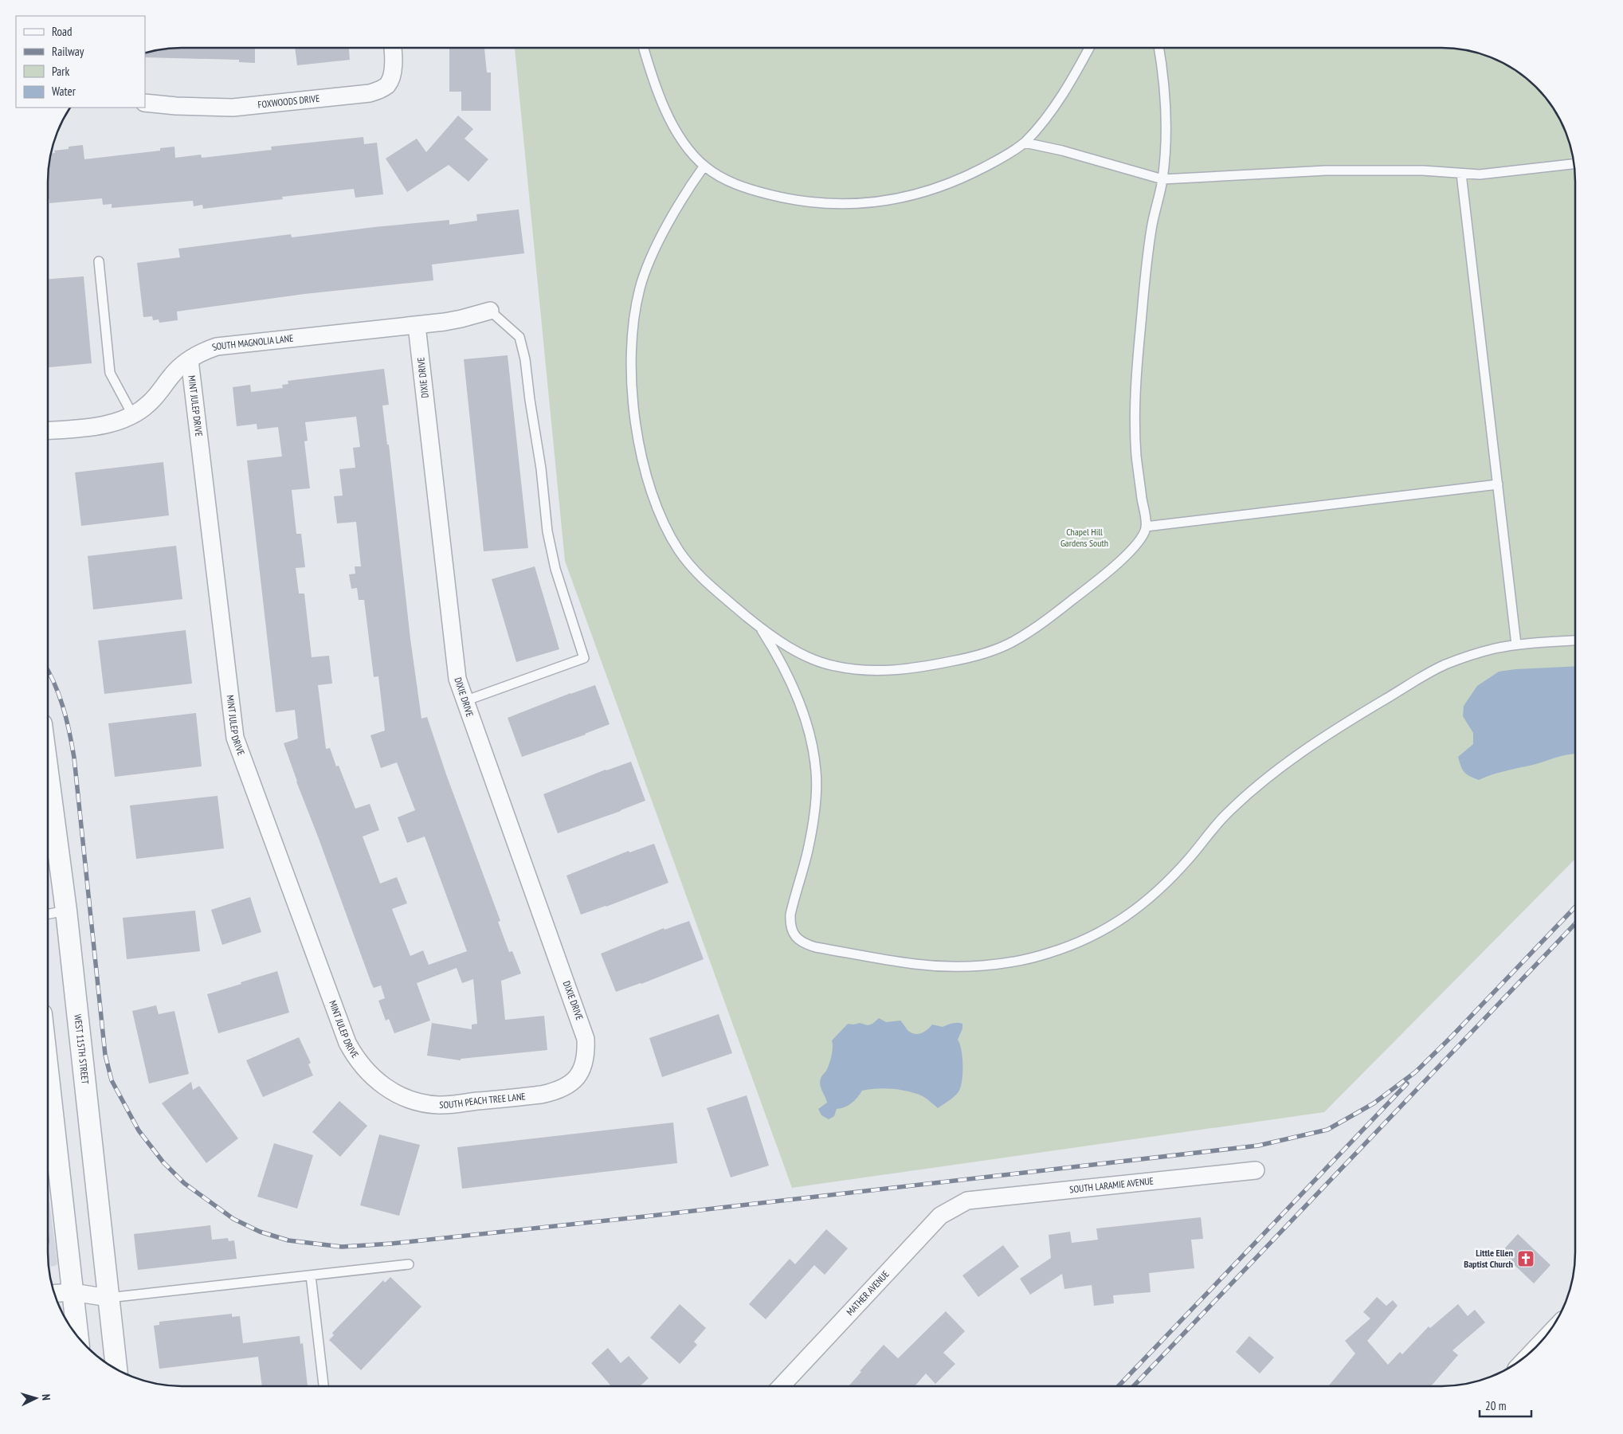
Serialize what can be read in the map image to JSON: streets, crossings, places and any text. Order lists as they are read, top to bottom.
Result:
{
  "streets": {
    "street": [
      "FOXWOODS DRIVE",
      "SOUTH MAGNOLIA LANE",
      "DIXIE DRIVE",
      "MINT JULEP DRIVE",
      "WEST 115TH STREET",
      "SOUTH PEACH TREE LANE",
      "SOUTH LARAMIE AVENUE",
      "MATHER AVENUE"
    ]
  },
  "crossings": [
    ["SOUTH MAGNOLIA LANE", "DIXIE DRIVE"],
    ["SOUTH MAGNOLIA LANE", "MINT JULEP DRIVE"],
    ["DIXIE DRIVE", "SOUTH PEACH TREE LANE"],
    ["MINT JULEP DRIVE", "SOUTH PEACH TREE LANE"],
    ["SOUTH LARAMIE AVENUE", "MATHER AVENUE"]
  ],
  "parks": ["Chapel Hill Gardens South"],
  "places": {
    "church": ["Little Ellen Baptist Church"]
  },
  "legend": [
    "Road",
    "Railway",
    "Park",
    "Water"
  ],
  "scale_bar": "20 m",
  "north": "right"
}
